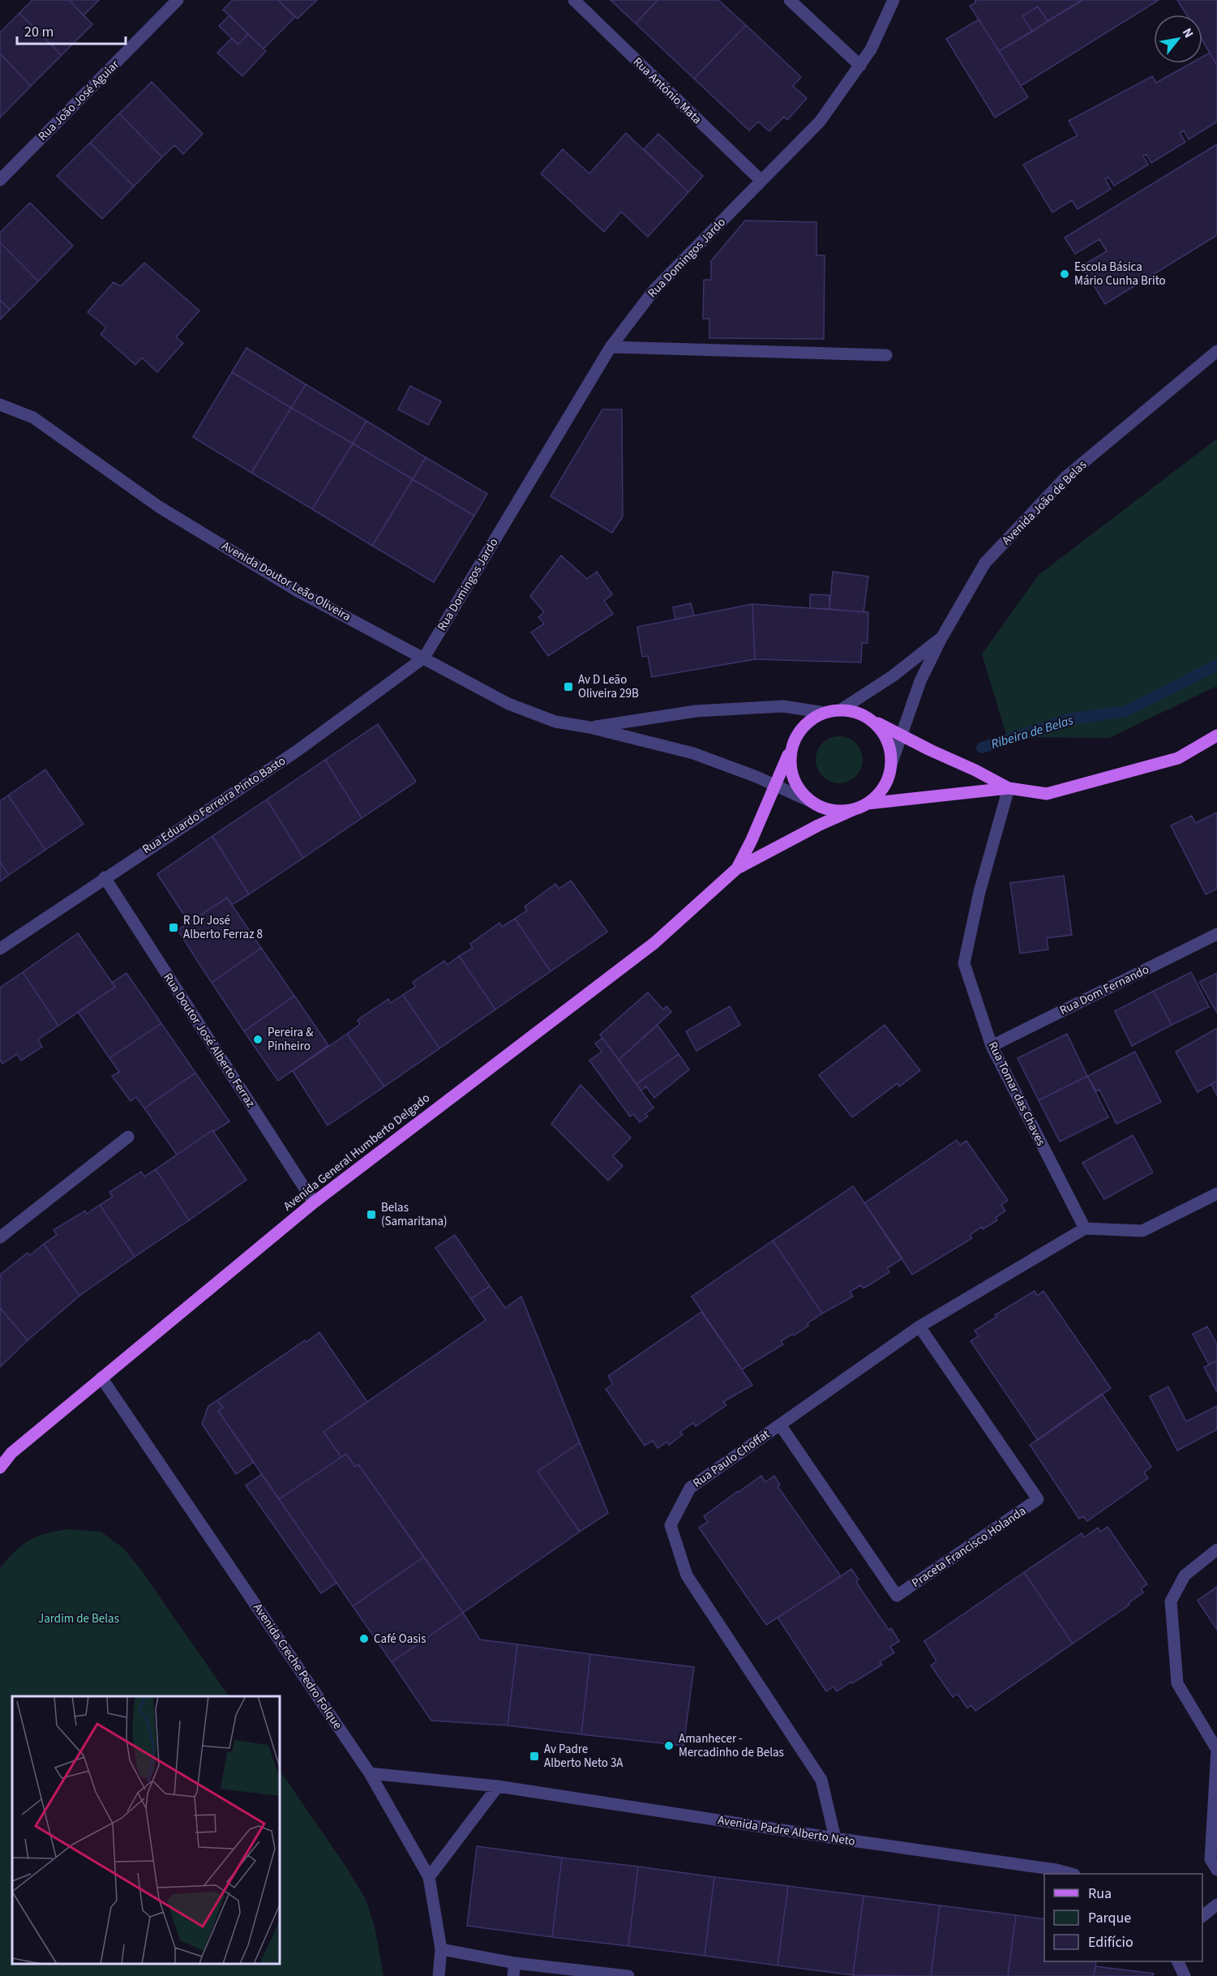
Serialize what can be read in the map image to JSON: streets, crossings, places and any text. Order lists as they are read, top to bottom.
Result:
{
  "streets": {
    "main road": ["Avenida General Humberto Delgado"],
    "street": [
      "Rua António Mata",
      "Rua João José Aguiar",
      "Rua Domingos Jardo",
      "Avenida João de Belas",
      "Avenida Doutor Leão Oliveira",
      "Rua Eduardo Ferreira Pinto Basto",
      "Rua Dom Fernando",
      "Rua Doutor José Alberto Ferraz",
      "Rua Tomar das Chaves",
      "Rua Paulo Choffat",
      "Praceta Francisco Holanda",
      "Avenida Creche Pedro Folque",
      "Avenida Padre Alberto Neto"
    ]
  },
  "crossings": [
    ["Rua António Mata", "Rua Domingos Jardo"],
    ["Rua Domingos Jardo", "Avenida Doutor Leão Oliveira"],
    ["Rua Domingos Jardo", "Rua Eduardo Ferreira Pinto Basto"],
    ["Avenida João de Belas", "Avenida Doutor Leão Oliveira"],
    ["Avenida João de Belas", "Avenida General Humberto Delgado"],
    ["Avenida Doutor Leão Oliveira", "Rua Eduardo Ferreira Pinto Basto"],
    ["Avenida Doutor Leão Oliveira", "Avenida General Humberto Delgado"],
    ["Rua Eduardo Ferreira Pinto Basto", "Rua Doutor José Alberto Ferraz"],
    ["Rua Dom Fernando", "Rua Tomar das Chaves"],
    ["Rua Doutor José Alberto Ferraz", "Avenida General Humberto Delgado"],
    ["Rua Tomar das Chaves", "Rua Paulo Choffat"],
    ["Avenida General Humberto Delgado", "Avenida Creche Pedro Folque"],
    ["Rua Paulo Choffat", "Praceta Francisco Holanda"],
    ["Rua Paulo Choffat", "Avenida Padre Alberto Neto"],
    ["Avenida Creche Pedro Folque", "Avenida Padre Alberto Neto"]
  ],
  "water": ["Ribeira de Belas"],
  "parks": ["Jardim de Belas"],
  "places": {
    "other": [
      "Escola Básica Mário Cunha Brito",
      "Pereira & Pinheiro",
      "Café Oasis",
      "Amanhecer - Mercadinho de Belas"
    ],
    "transit": [
      "Av D Leão Oliveira 29B",
      "R Dr José Alberto Ferraz 8",
      "Belas (Samaritana)",
      "Av Padre Alberto Neto 3A"
    ]
  },
  "legend": ["Rua", "Parque", "Edifício"],
  "scale_bar": "20 m",
  "north": "top right"
}
